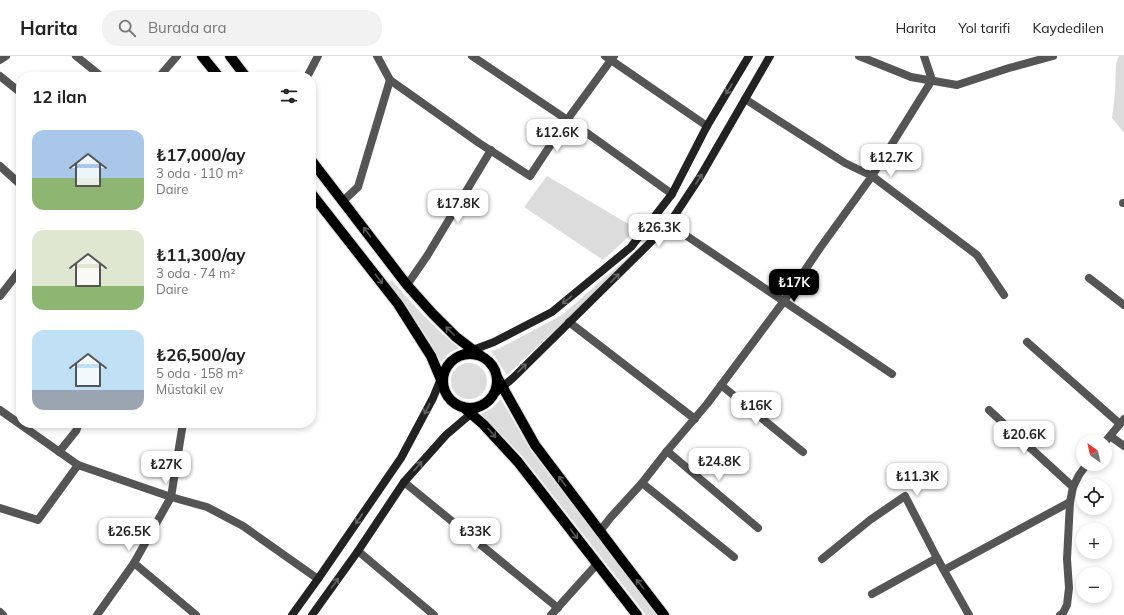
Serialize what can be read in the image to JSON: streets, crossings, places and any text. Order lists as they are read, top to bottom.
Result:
{
  "north": "top left",
  "page": {
    "header": "Harita",
    "search": "Burada ara",
    "nav": ["Harita", "Yol tarifi", "Kaydedilen"],
    "heading": "12 ilan",
    "price": [
      "₺12.6K",
      "₺12.7K",
      "₺17.8K",
      "₺26.3K",
      "₺17K",
      "₺16K",
      "₺20.6K",
      "₺24.8K",
      "₺27K",
      "₺11.3K",
      "₺26.5K",
      "₺33K"
    ],
    "list": [
      {
        "name": "₺17,000/ay",
        "note": "3 oda · 110 m² · Daire"
      },
      {
        "name": "₺11,300/ay",
        "note": "3 oda · 74 m² · Daire"
      },
      {
        "name": "₺26,500/ay",
        "note": "5 oda · 158 m² · Müstakil ev"
      }
    ],
    "map_buttons": ["+", "−"]
  }
}
